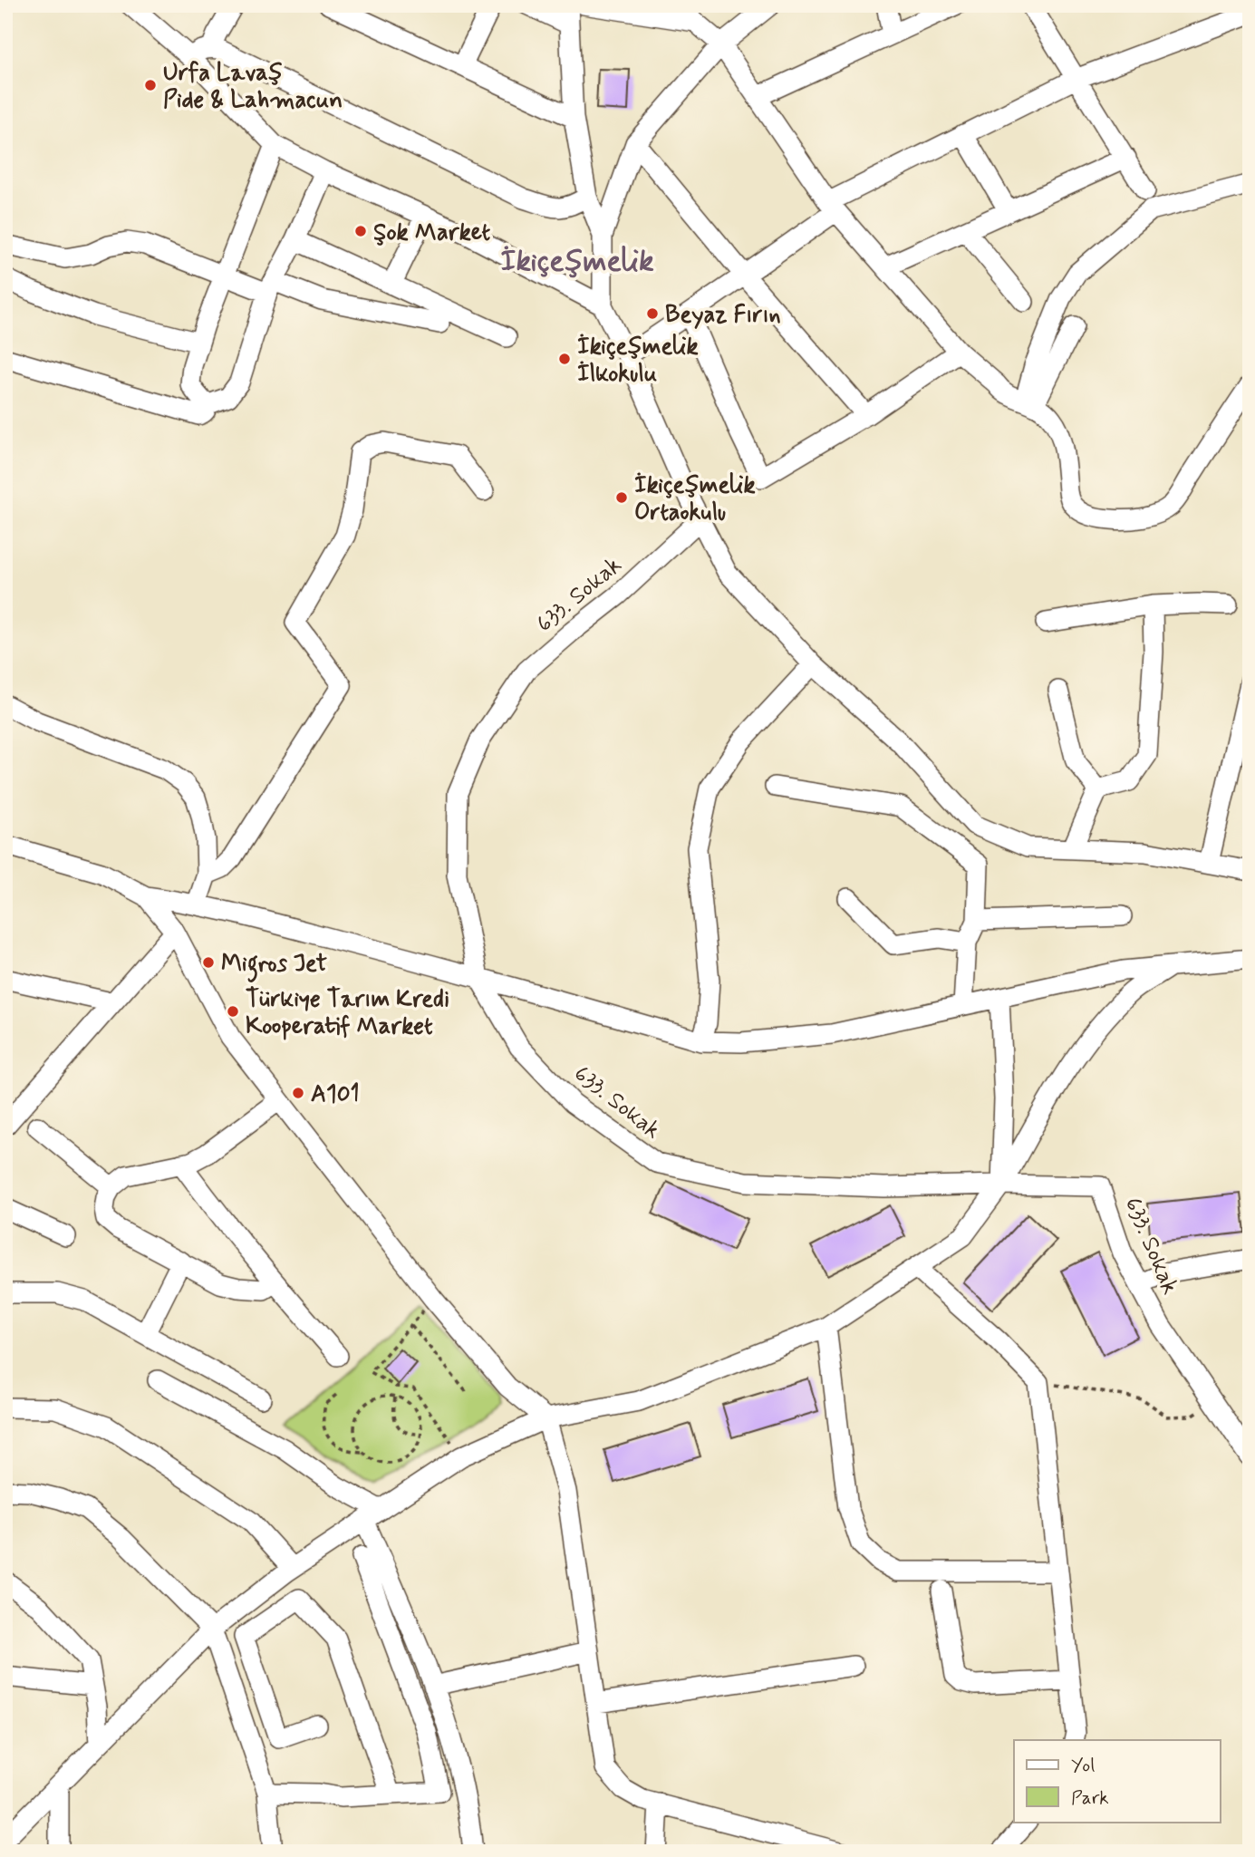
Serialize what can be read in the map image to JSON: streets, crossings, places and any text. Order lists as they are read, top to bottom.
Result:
{
  "streets": {
    "street": ["633. Sokak"]
  },
  "districts": ["İkiçeşmelik"],
  "places": [
    "Urfa Lavaş Pide & Lahmacun",
    "Şok Market",
    "Beyaz Fırın",
    "İkiçeşmelik İlkokulu",
    "İkiçeşmelik Ortaokulu",
    "Migros Jet",
    "Türkiye Tarım Kredi Kooperatif Market",
    "A101"
  ],
  "legend": ["Yol", "Park"]
}
